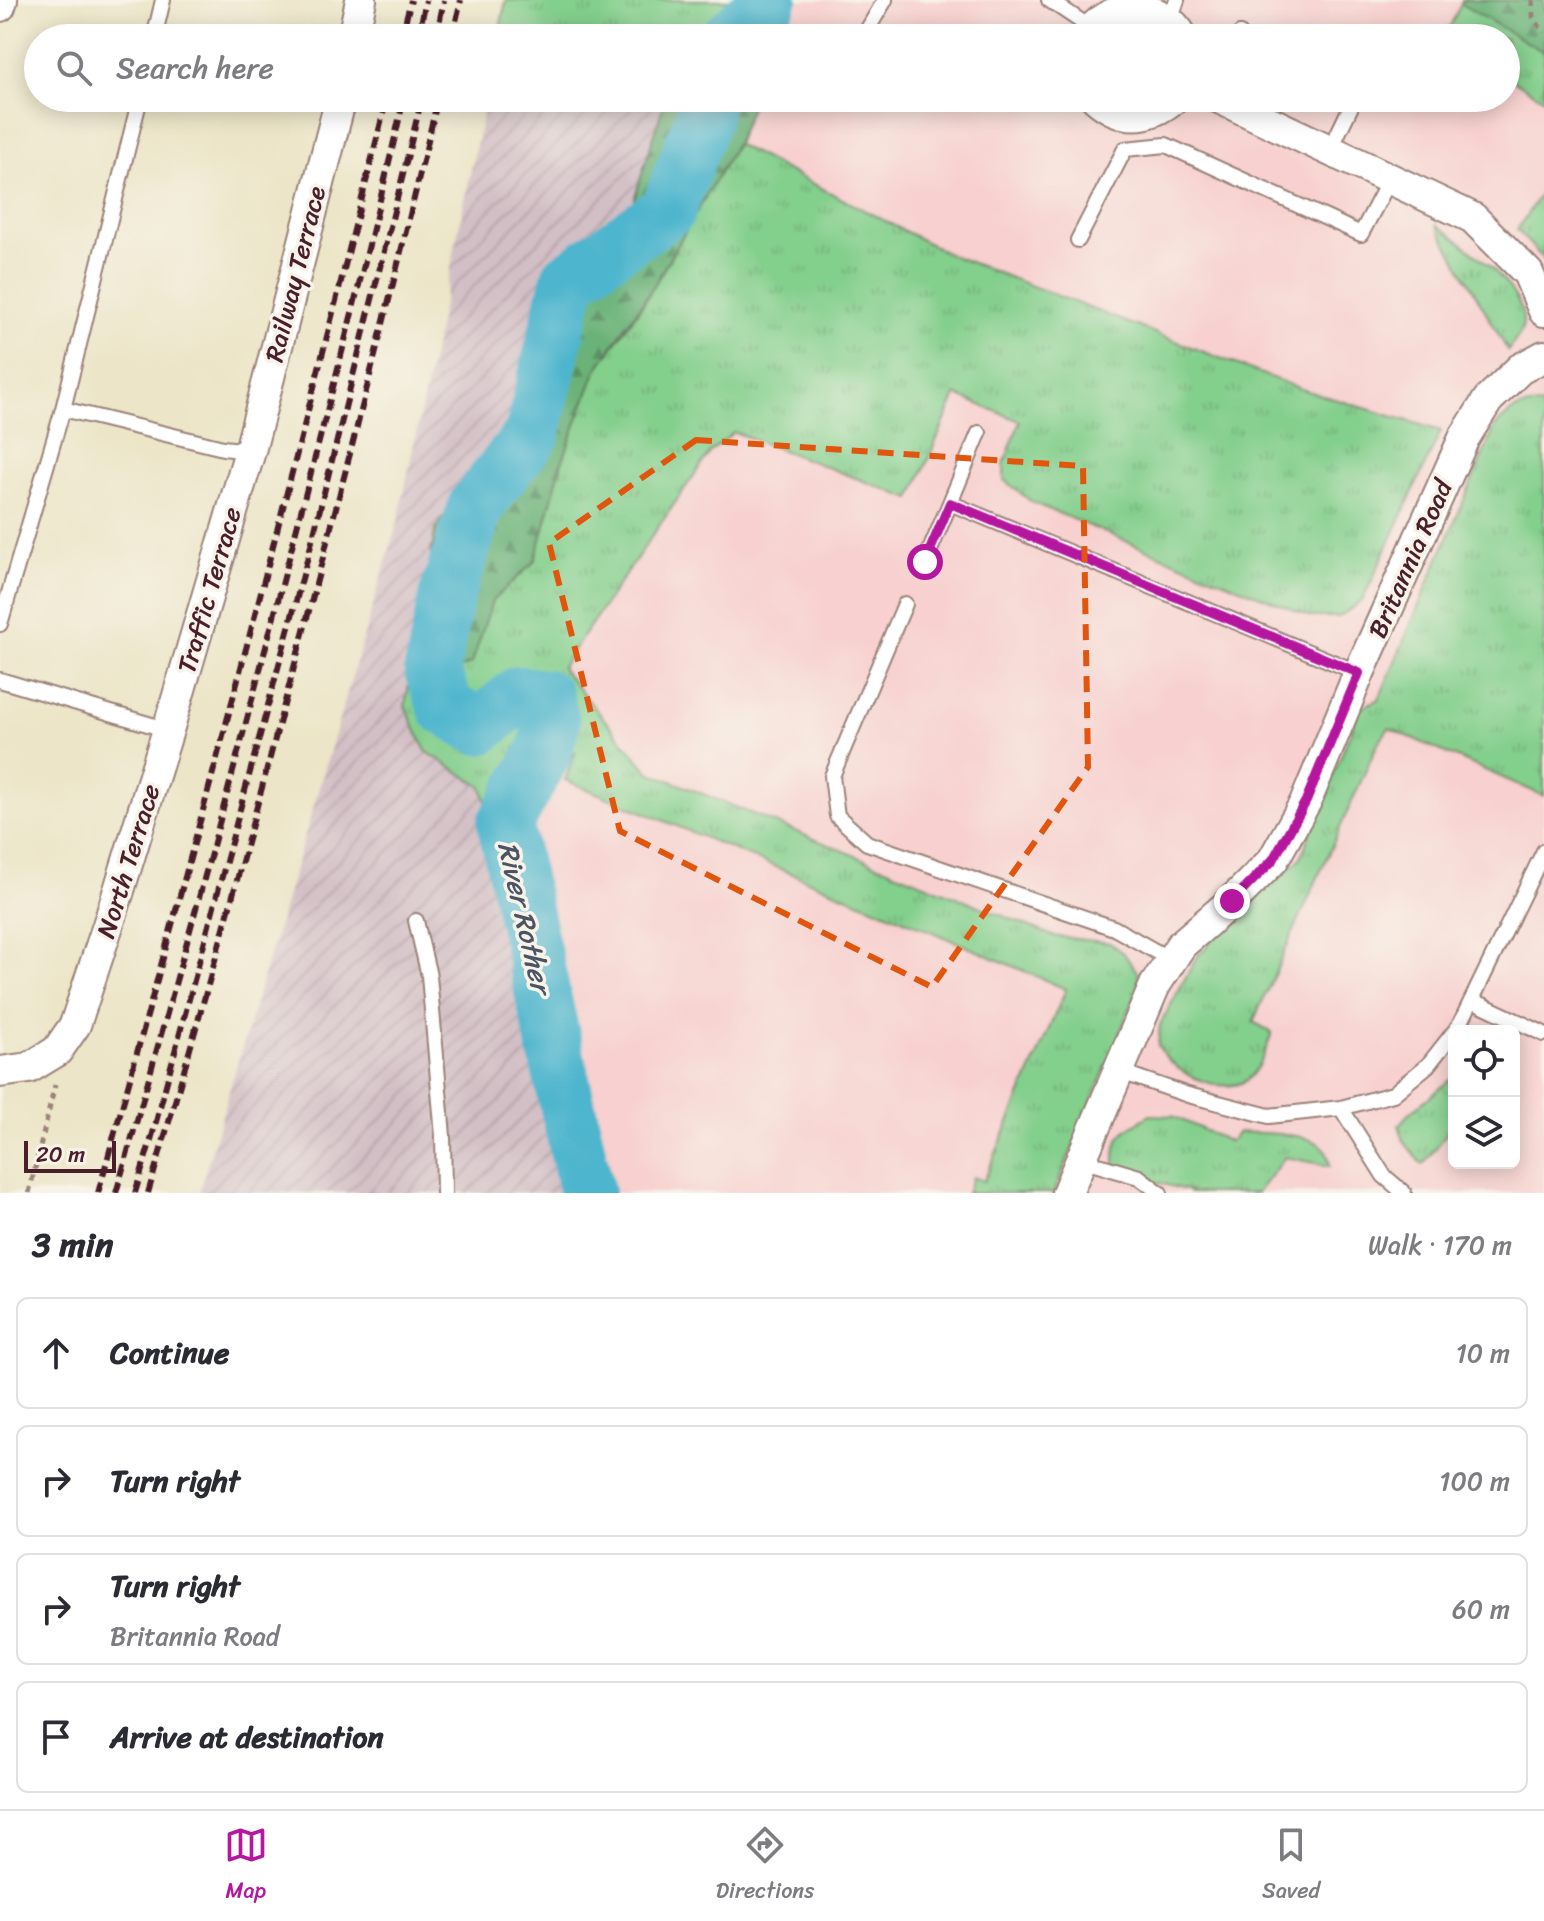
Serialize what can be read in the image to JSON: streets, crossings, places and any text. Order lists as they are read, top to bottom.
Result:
{
  "streets": {
    "street": [
      "Railway Terrace",
      "Britannia Road",
      "Traffic Terrace",
      "North Terrace"
    ]
  },
  "crossings": [
    ["Railway Terrace", "Traffic Terrace"],
    ["Traffic Terrace", "North Terrace"]
  ],
  "water": ["River Rother"],
  "scale_bar": "20 m",
  "page": {
    "search": "Search here",
    "scale": "20 m",
    "heading": ["3 min", "Walk · 170 m"],
    "list": [
      ["Continue", "10 m"],
      ["Turn right", "100 m"],
      ["Turn right", "Britannia Road", "60 m"],
      "Arrive at destination"
    ],
    "nav": ["Map", "Directions", "Saved"]
  }
}
